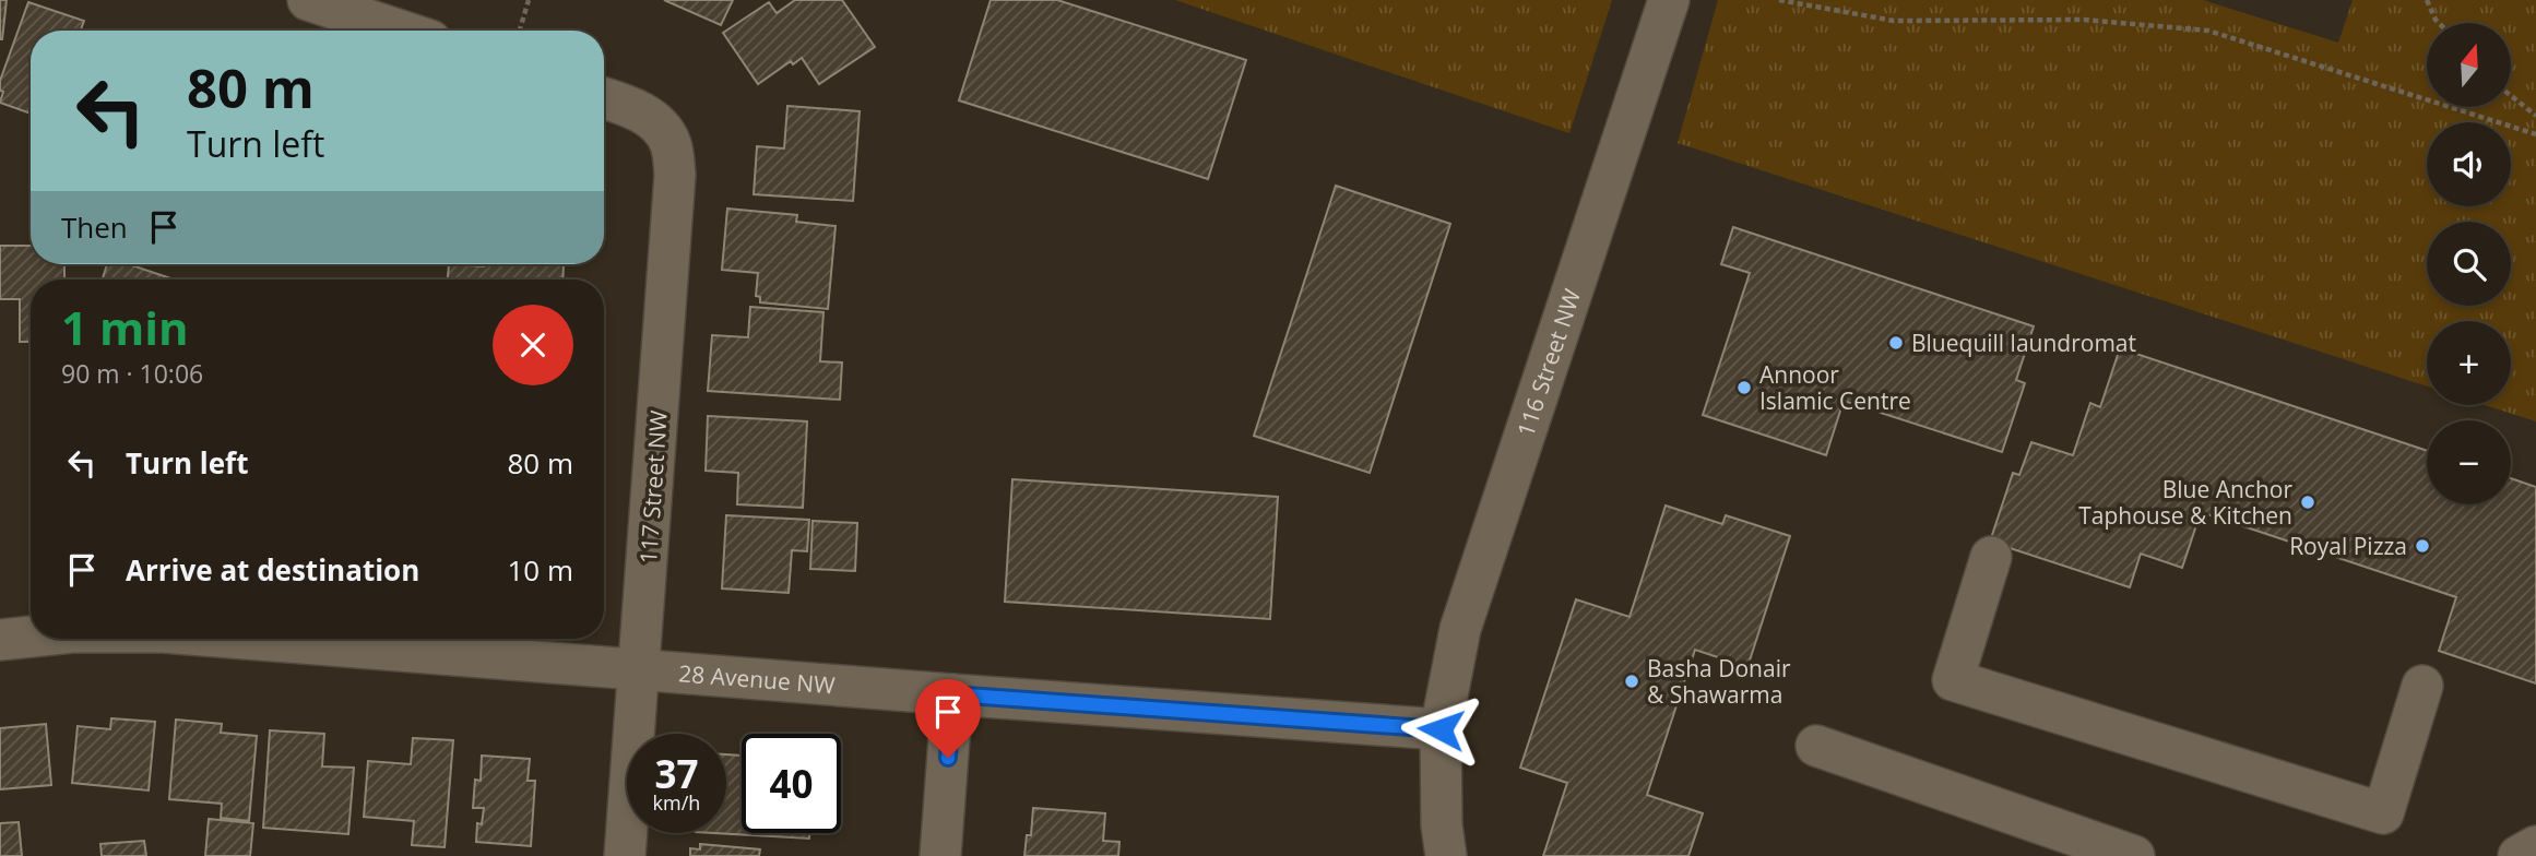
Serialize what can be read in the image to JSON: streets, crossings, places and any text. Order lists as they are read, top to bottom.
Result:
{
  "streets": {
    "street": ["116 Street NW", "117 Street NW", "28 Avenue NW"]
  },
  "crossings": [
    ["116 Street NW", "28 Avenue NW"],
    ["117 Street NW", "28 Avenue NW"]
  ],
  "places": [
    "Bluequill laundromat",
    "Annoor Islamic Centre",
    "Blue Anchor Taphouse & Kitchen",
    "Royal Pizza",
    "Basha Donair & Shawarma"
  ],
  "north": "top",
  "page": {
    "map_buttons": ["+", "−"],
    "turn": ["80 m", "Turn left"],
    "then": "Then",
    "heading": ["1 min", "90 m · 10:06"],
    "list": [
      {
        "name": "Turn left",
        "value": "80 m"
      },
      {
        "name": "Arrive at destination",
        "value": "10 m"
      }
    ],
    "speed": "37 km/h",
    "limit": "40"
  }
}
